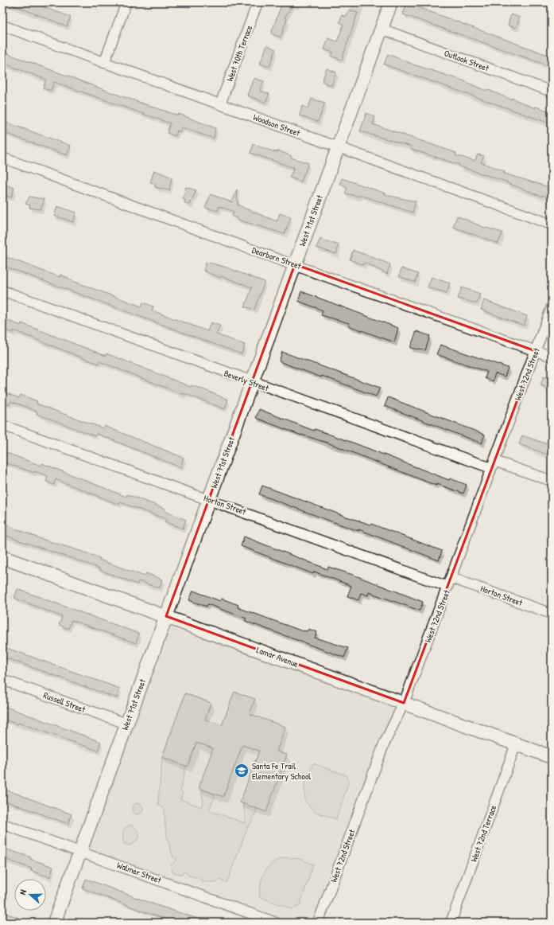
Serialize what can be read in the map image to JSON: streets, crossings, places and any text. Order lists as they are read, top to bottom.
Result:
{
  "streets": {
    "street": [
      "West 70th Terrace",
      "Outlook Street",
      "Woodson Street",
      "West 71st Street",
      "Dearborn Street",
      "West 72nd Street",
      "Beverly Street",
      "Horton Street",
      "Lamar Avenue",
      "Russell Street",
      "West 72nd Terrace",
      "Walmer Street"
    ]
  },
  "crossings": [
    ["West 70th Terrace", "Woodson Street"],
    ["Outlook Street", "West 71st Street"],
    ["Woodson Street", "West 71st Street"],
    ["West 71st Street", "Dearborn Street"],
    ["West 71st Street", "Beverly Street"],
    ["West 71st Street", "Horton Street"],
    ["West 71st Street", "Lamar Avenue"],
    ["West 71st Street", "Russell Street"],
    ["West 71st Street", "Walmer Street"],
    ["Dearborn Street", "West 72nd Street"],
    ["West 72nd Street", "Beverly Street"],
    ["West 72nd Street", "Horton Street"],
    ["West 72nd Street", "Lamar Avenue"],
    ["Lamar Avenue", "West 72nd Terrace"]
  ],
  "places": {
    "school or university": ["Santa Fe Trail Elementary School"]
  },
  "north": "left"
}
